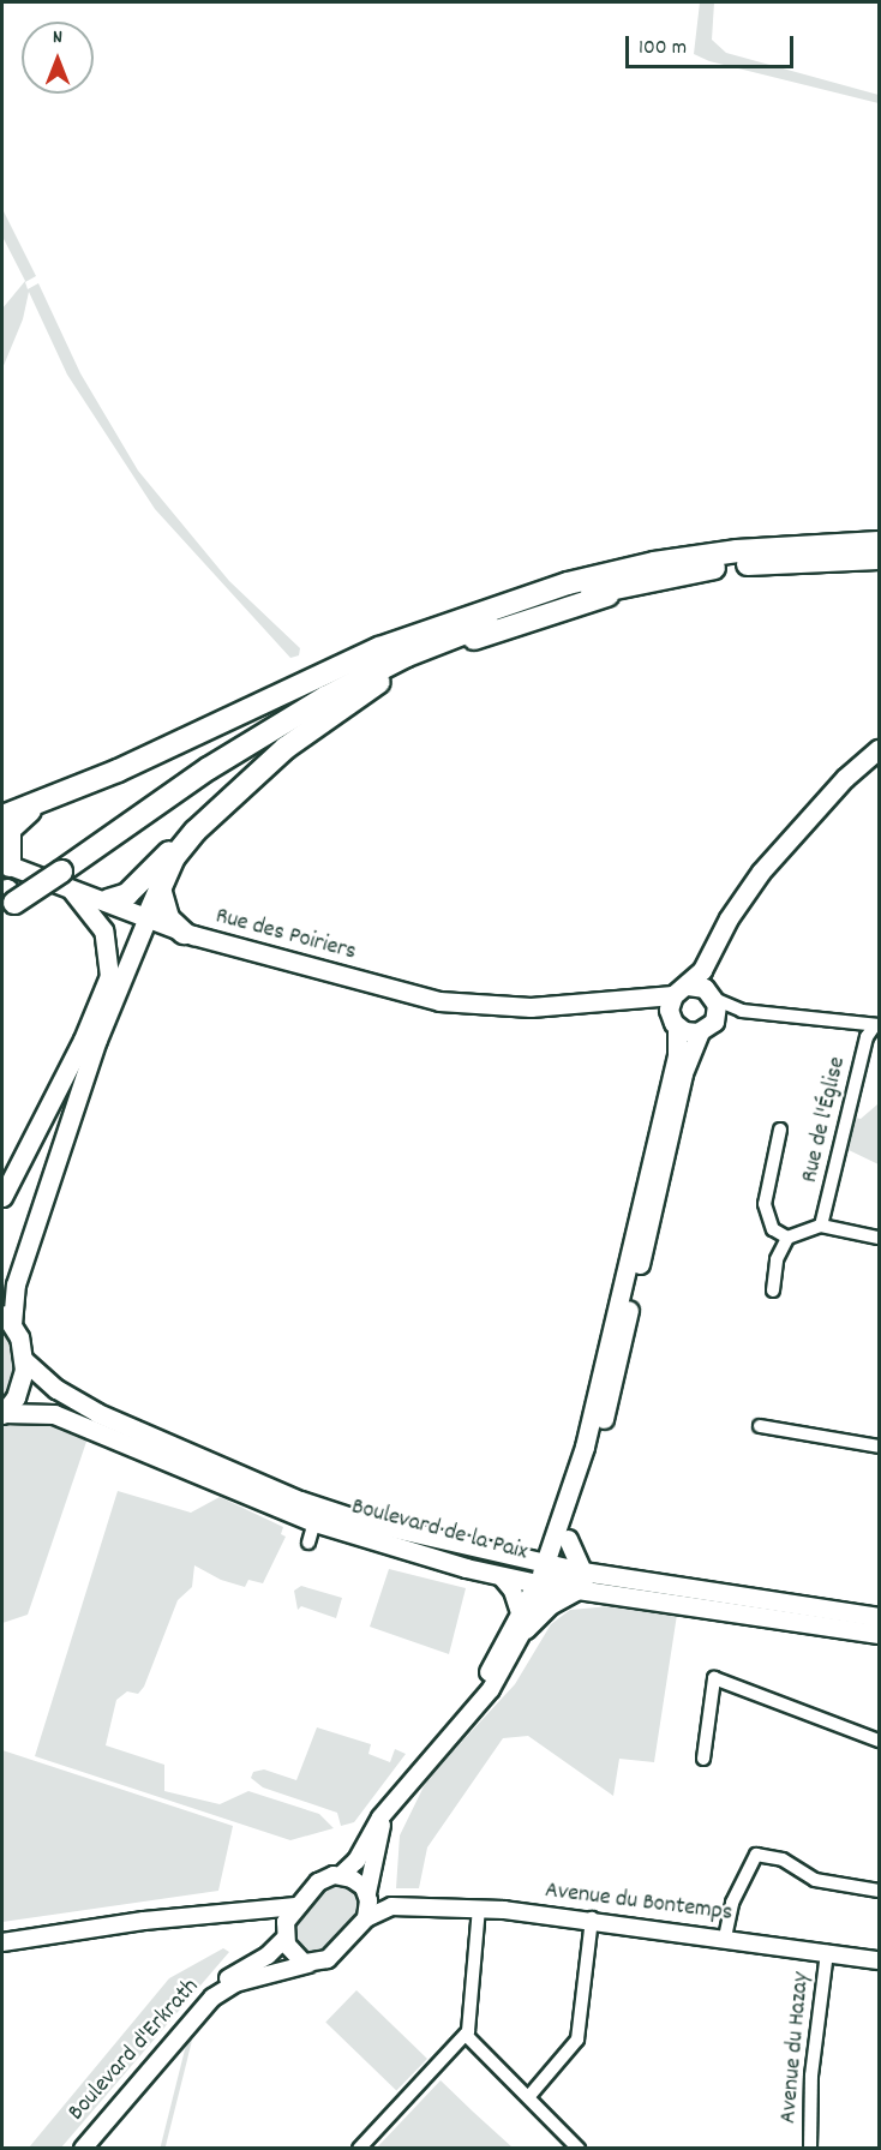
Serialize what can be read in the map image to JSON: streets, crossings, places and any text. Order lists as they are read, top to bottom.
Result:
{
  "streets": {
    "main road": ["Rue des Poiriers", "Boulevard de la Paix"],
    "street": [
      "Rue de l'Église",
      "Avenue du Bontemps",
      "Avenue du Hazay",
      "Boulevard d'Erkrath"
    ]
  },
  "crossings": [
    ["Avenue du Bontemps", "Avenue du Hazay"],
    ["Avenue du Bontemps", "Boulevard d'Erkrath"]
  ],
  "scale_bar": "100 m",
  "north": "top"
}
